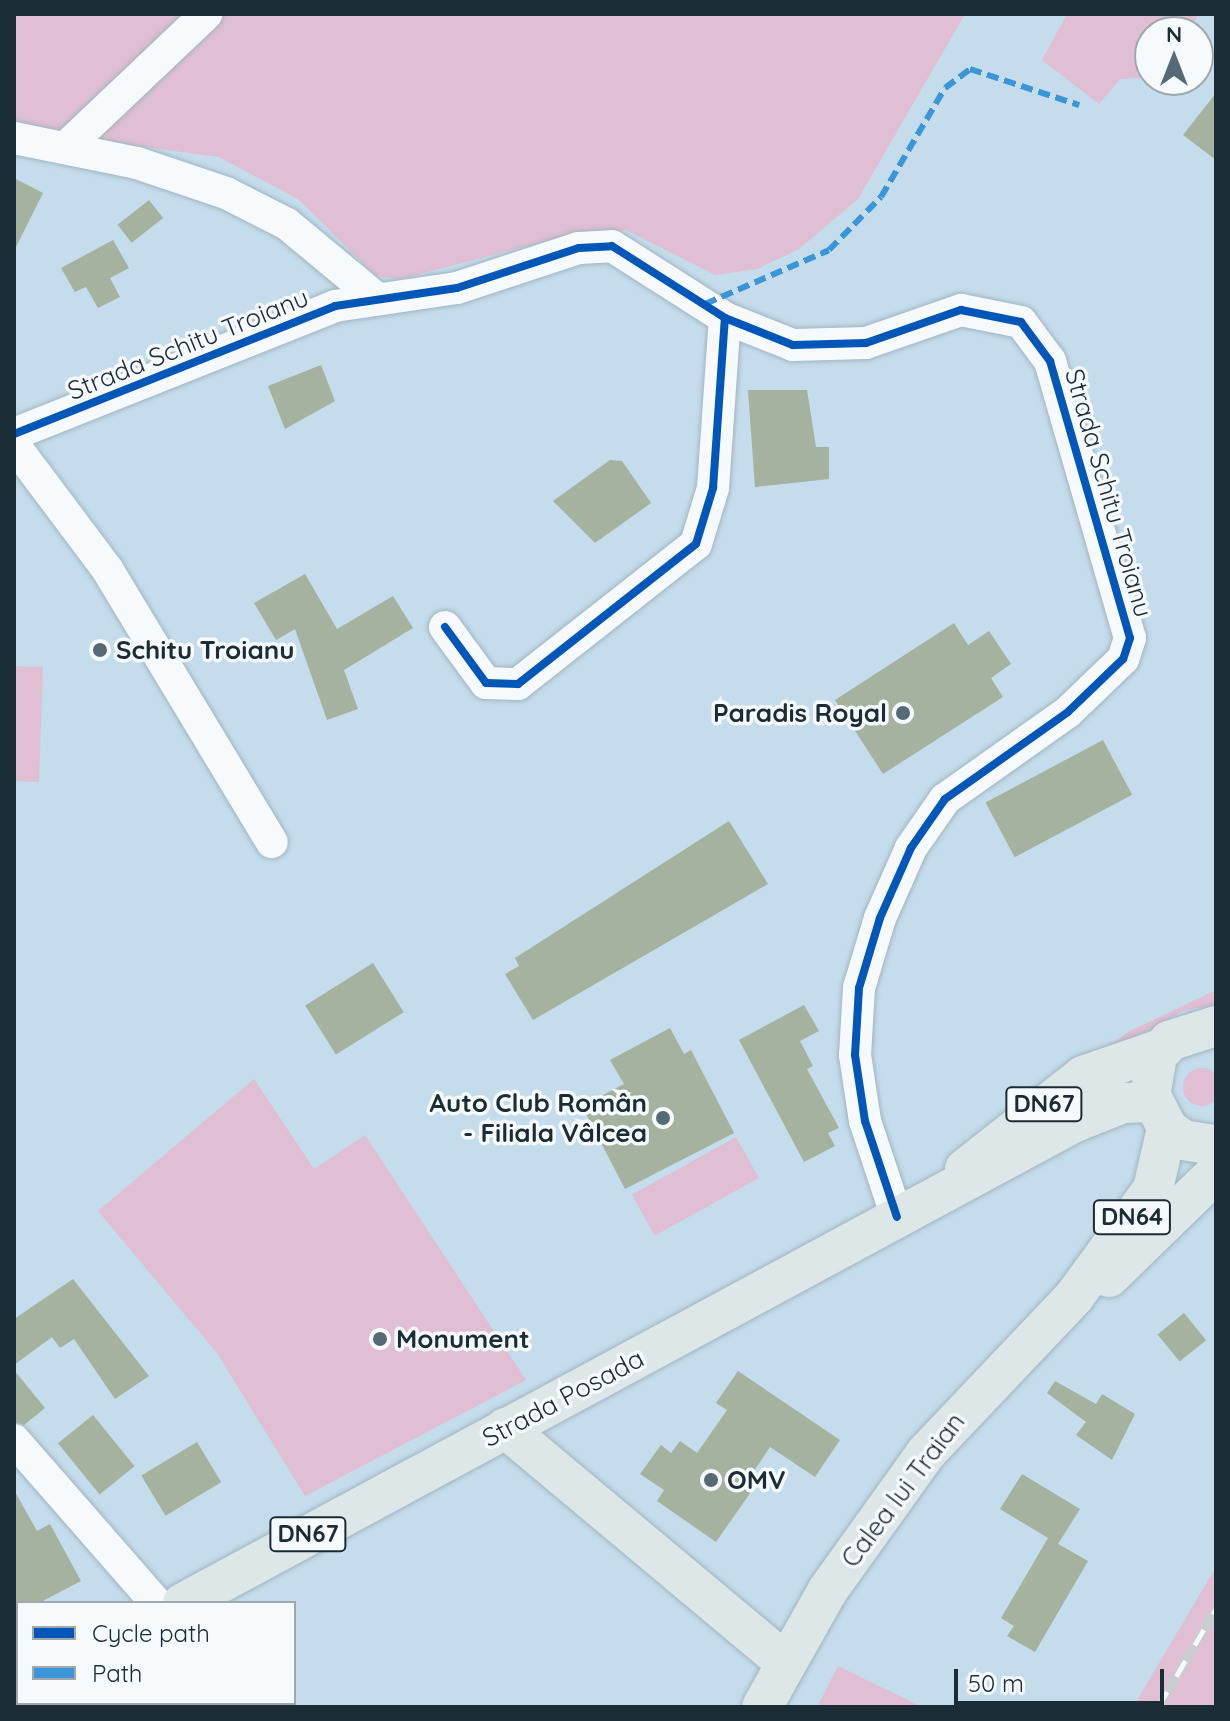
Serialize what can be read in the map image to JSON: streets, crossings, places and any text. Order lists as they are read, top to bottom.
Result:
{
  "streets": {
    "main road": [
      "DN67",
      "DN64",
      "Strada Posada",
      "Calea lui Traian"
    ],
    "street": ["Strada Schitu Troianu"]
  },
  "crossings": [
    ["Strada Schitu Troianu", "Strada Posada"],
    ["Strada Posada", "Calea lui Traian"]
  ],
  "places": [
    "Schitu Troianu",
    "Paradis Royal",
    "Auto Club Român - Filiala Vâlcea",
    "Monument",
    "OMV"
  ],
  "legend": ["Cycle path", "Path"],
  "scale_bar": "50 m",
  "north": "top"
}
